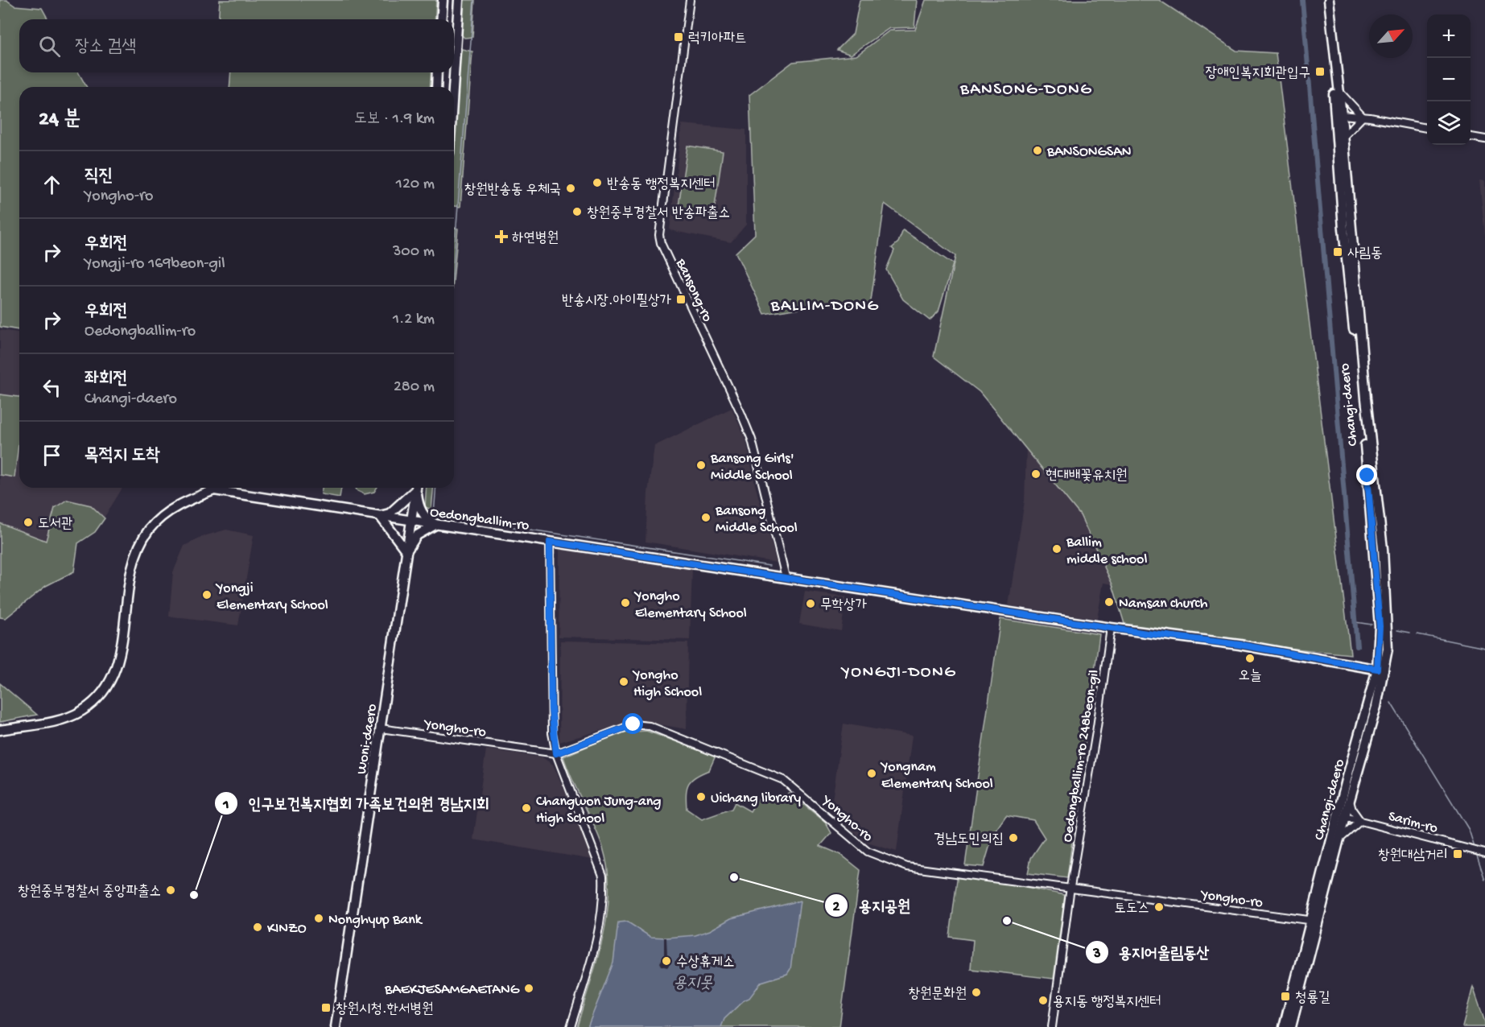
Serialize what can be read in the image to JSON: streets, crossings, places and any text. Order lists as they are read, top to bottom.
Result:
{
  "streets": {
    "main road": ["Changi-daero", "Oedongballim-ro", "Woni-daero"],
    "street": [
      "Bansong-ro",
      "Yongho-ro",
      "Oedongballim-ro 248beon-gil",
      "Sarim-ro"
    ]
  },
  "crossings": [
    ["Bansong-ro", "Oedongballim-ro"],
    ["Changi-daero", "Oedongballim-ro"],
    ["Changi-daero", "Yongho-ro"],
    ["Changi-daero", "Sarim-ro"],
    ["Oedongballim-ro", "Woni-daero"],
    ["Oedongballim-ro", "Oedongballim-ro 248beon-gil"],
    ["Yongho-ro", "Woni-daero"],
    ["Yongho-ro", "Oedongballim-ro 248beon-gil"]
  ],
  "districts": ["BANSONG-DONG", "BALLIM-DONG", "YONGJI-DONG"],
  "water": ["용지못"],
  "places": {
    "transit": [
      "럭키아파트",
      "장애인복지회관입구",
      "사림동",
      "반송시장.아이필상가",
      "창원대삼거리",
      "청룡길",
      "창원시청.한서병원"
    ],
    "other": [
      "BANSONGSAN",
      "반송동 행정복지센터",
      "창원반송동 우체국",
      "창원중부경찰서 반송파출소",
      "Bansong Girls' Middle School",
      "현대배꽃유치원",
      "Bansong Middle School",
      "도서관",
      "Ballim middle school",
      "Yongji Elementary School",
      "Namsan church",
      "Yongho Elementary School",
      "무학상가",
      "오늘",
      "Yongho High School",
      "Yongnam Elementary School",
      "Uichang library",
      "Changwon Jung-ang High School",
      "경남도민의집",
      "용지공원",
      "창원중부경찰서 중앙파출소",
      "인구보건복지협회 가족보건의원 경남지회",
      "토도스",
      "Nonghyup Bank",
      "용지어울림동산",
      "KINZO",
      "수상휴게소",
      "BAEKJESAMGAETANG",
      "창원문화원",
      "용지동 행정복지센터"
    ],
    "health": ["하연병원"]
  },
  "north": "top right",
  "page": {
    "map_buttons": ["+", "−"],
    "search": "장소 검색",
    "heading": ["24 분", "도보 · 1.9 km"],
    "list": [
      ["직진", "Yongho-ro", "120 m"],
      ["우회전", "Yongji-ro 169beon-gil", "300 m"],
      ["우회전", "Oedongballim-ro", "1.2 km"],
      ["좌회전", "Changi-daero", "280 m"],
      "목적지 도착"
    ]
  }
}
